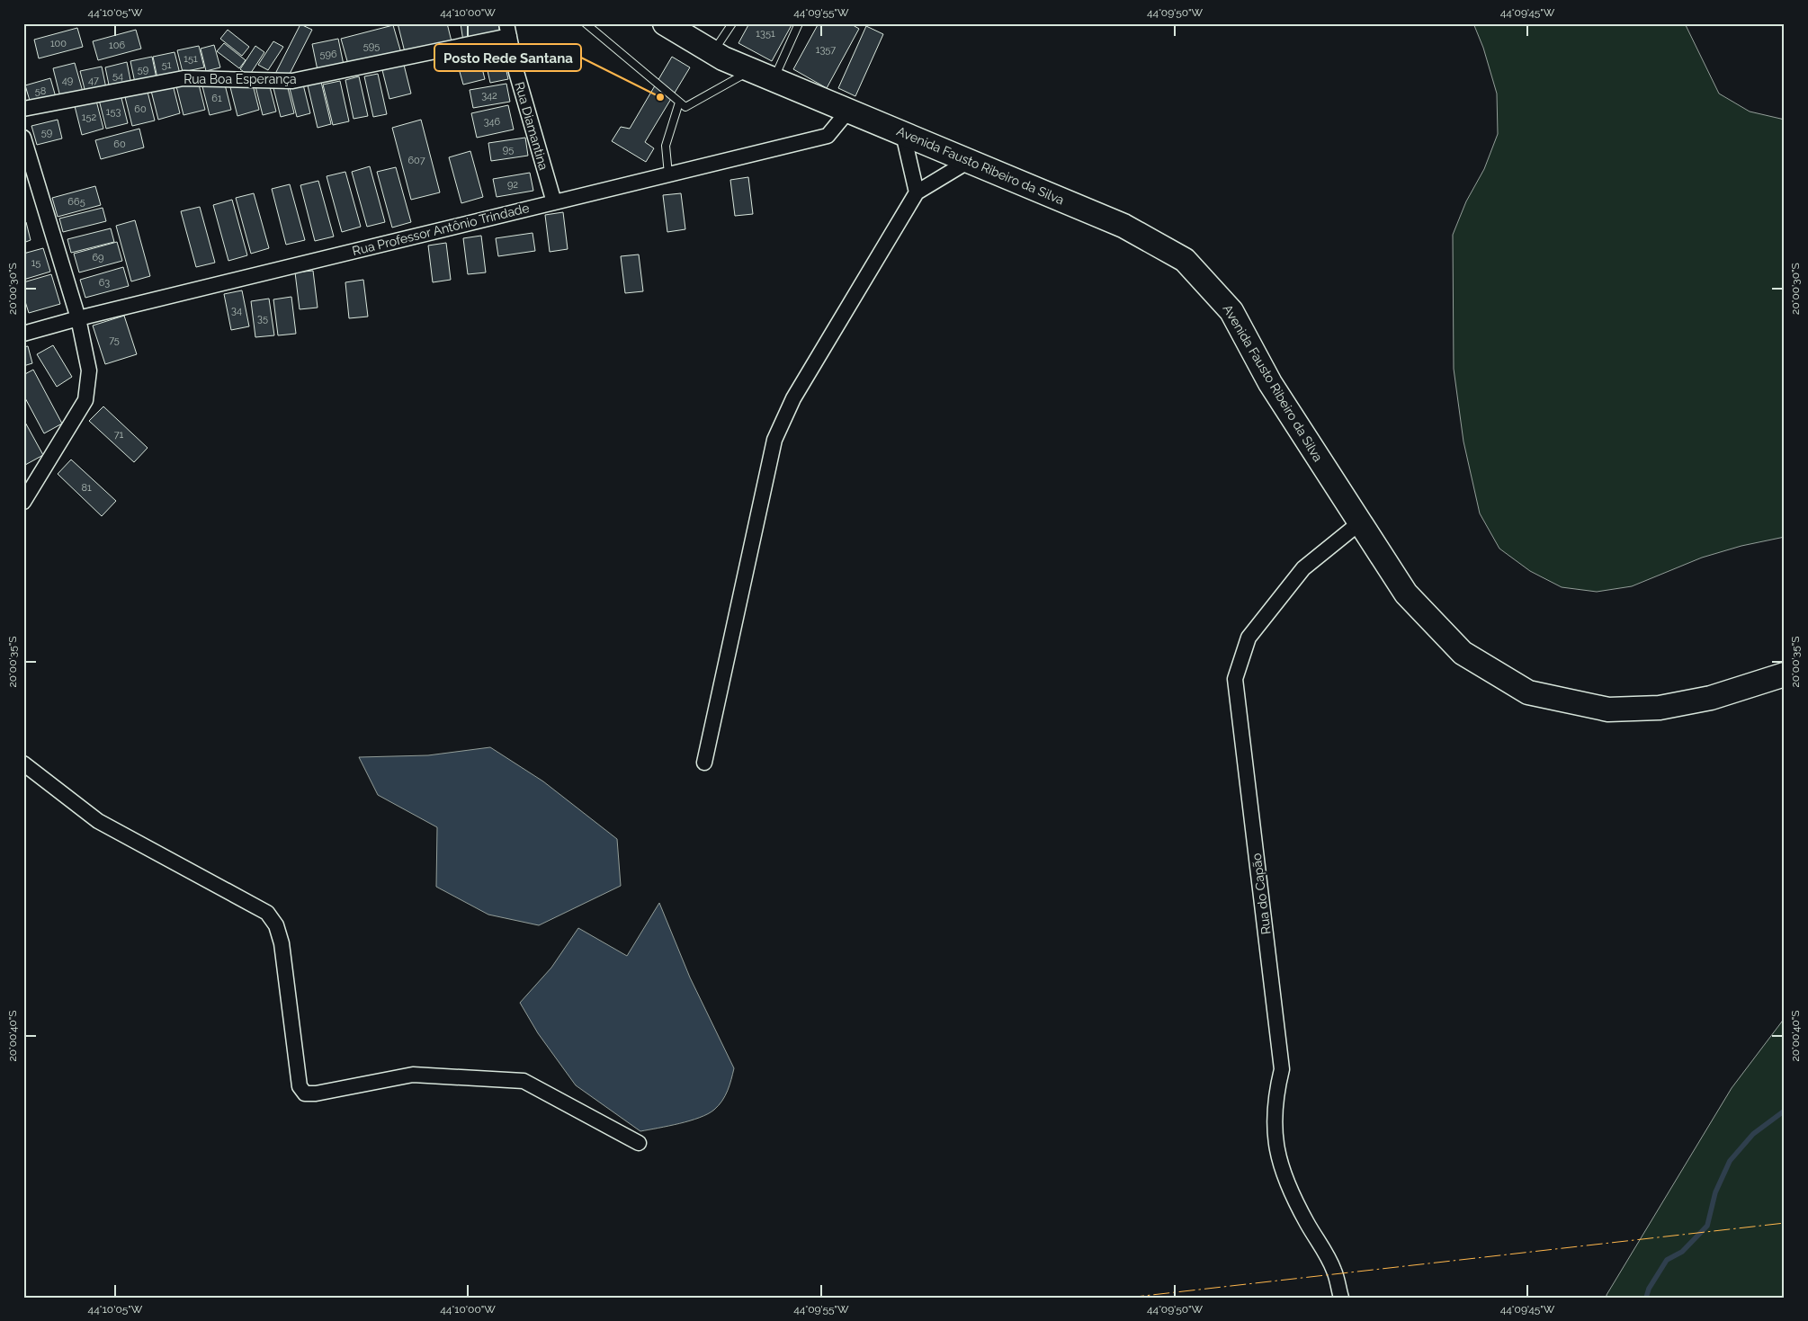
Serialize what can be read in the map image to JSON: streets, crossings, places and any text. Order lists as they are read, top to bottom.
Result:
{
  "streets": {
    "main road": ["Avenida Fausto Ribeiro da Silva"],
    "street": [
      "Rua Boa Esperança",
      "Rua Diamantina",
      "Rua Professor Antônio Trindade",
      "Rua do Capão"
    ]
  },
  "crossings": [
    ["Rua Boa Esperança", "Rua Diamantina"],
    ["Rua Diamantina", "Rua Professor Antônio Trindade"],
    ["Avenida Fausto Ribeiro da Silva", "Rua Professor Antônio Trindade"],
    ["Avenida Fausto Ribeiro da Silva", "Rua do Capão"]
  ],
  "places": ["Posto Rede Santana"],
  "house_numbers": [
    "1351",
    "100",
    "106",
    "595",
    "1357",
    "596",
    "151",
    "51",
    "59",
    "54",
    "49",
    "47",
    "58",
    "342",
    "61",
    "60",
    "153",
    "152",
    "346",
    "59",
    "60",
    "95",
    "607",
    "92",
    "665",
    "69",
    "15",
    "63",
    "34",
    "35",
    "75",
    "71",
    "81"
  ],
  "coordinates": [
    "44°10'05\"W",
    "44°10'00\"W",
    "44°09'55\"W",
    "44°09'50\"W",
    "44°09'45\"W",
    "20°00'30\"S",
    "20°00'35\"S",
    "20°00'40\"S"
  ]
}
